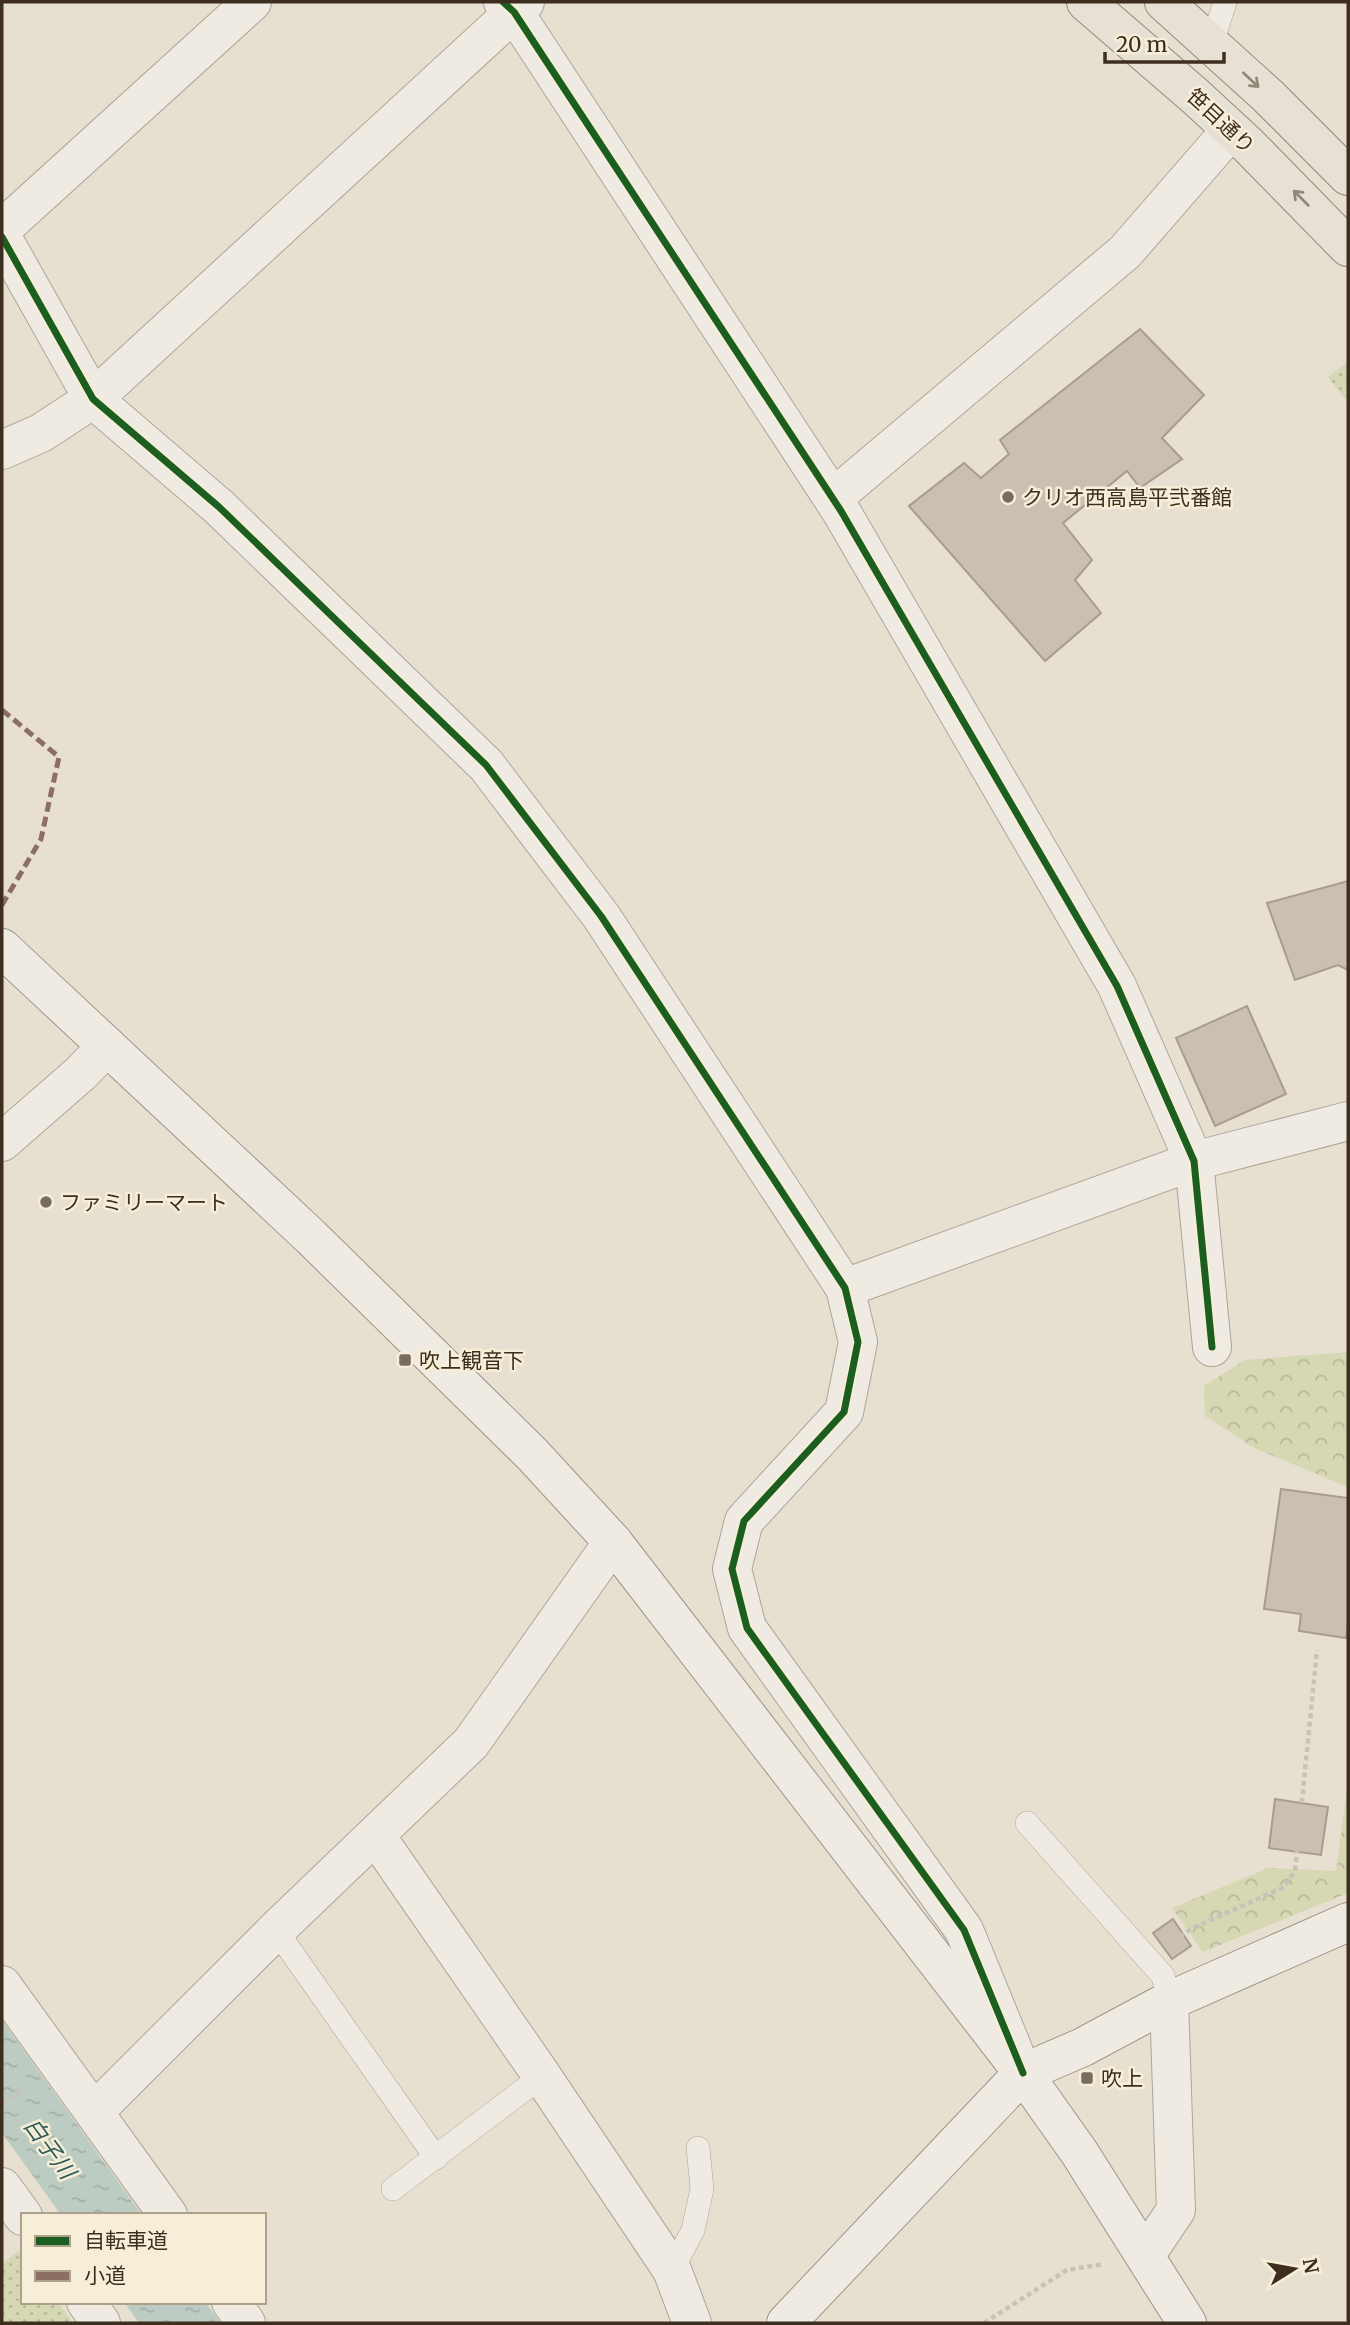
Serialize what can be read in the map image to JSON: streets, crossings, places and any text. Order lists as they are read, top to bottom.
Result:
{
  "streets": {
    "main road": ["笹目通り"]
  },
  "water": ["白子川"],
  "places": {
    "other": ["クリオ西高島平弐番館", "ファミリーマート"],
    "transit": ["吹上観音下", "吹上"]
  },
  "legend": ["自転車道", "小道"],
  "scale_bar": "20 m",
  "north": "right"
}
